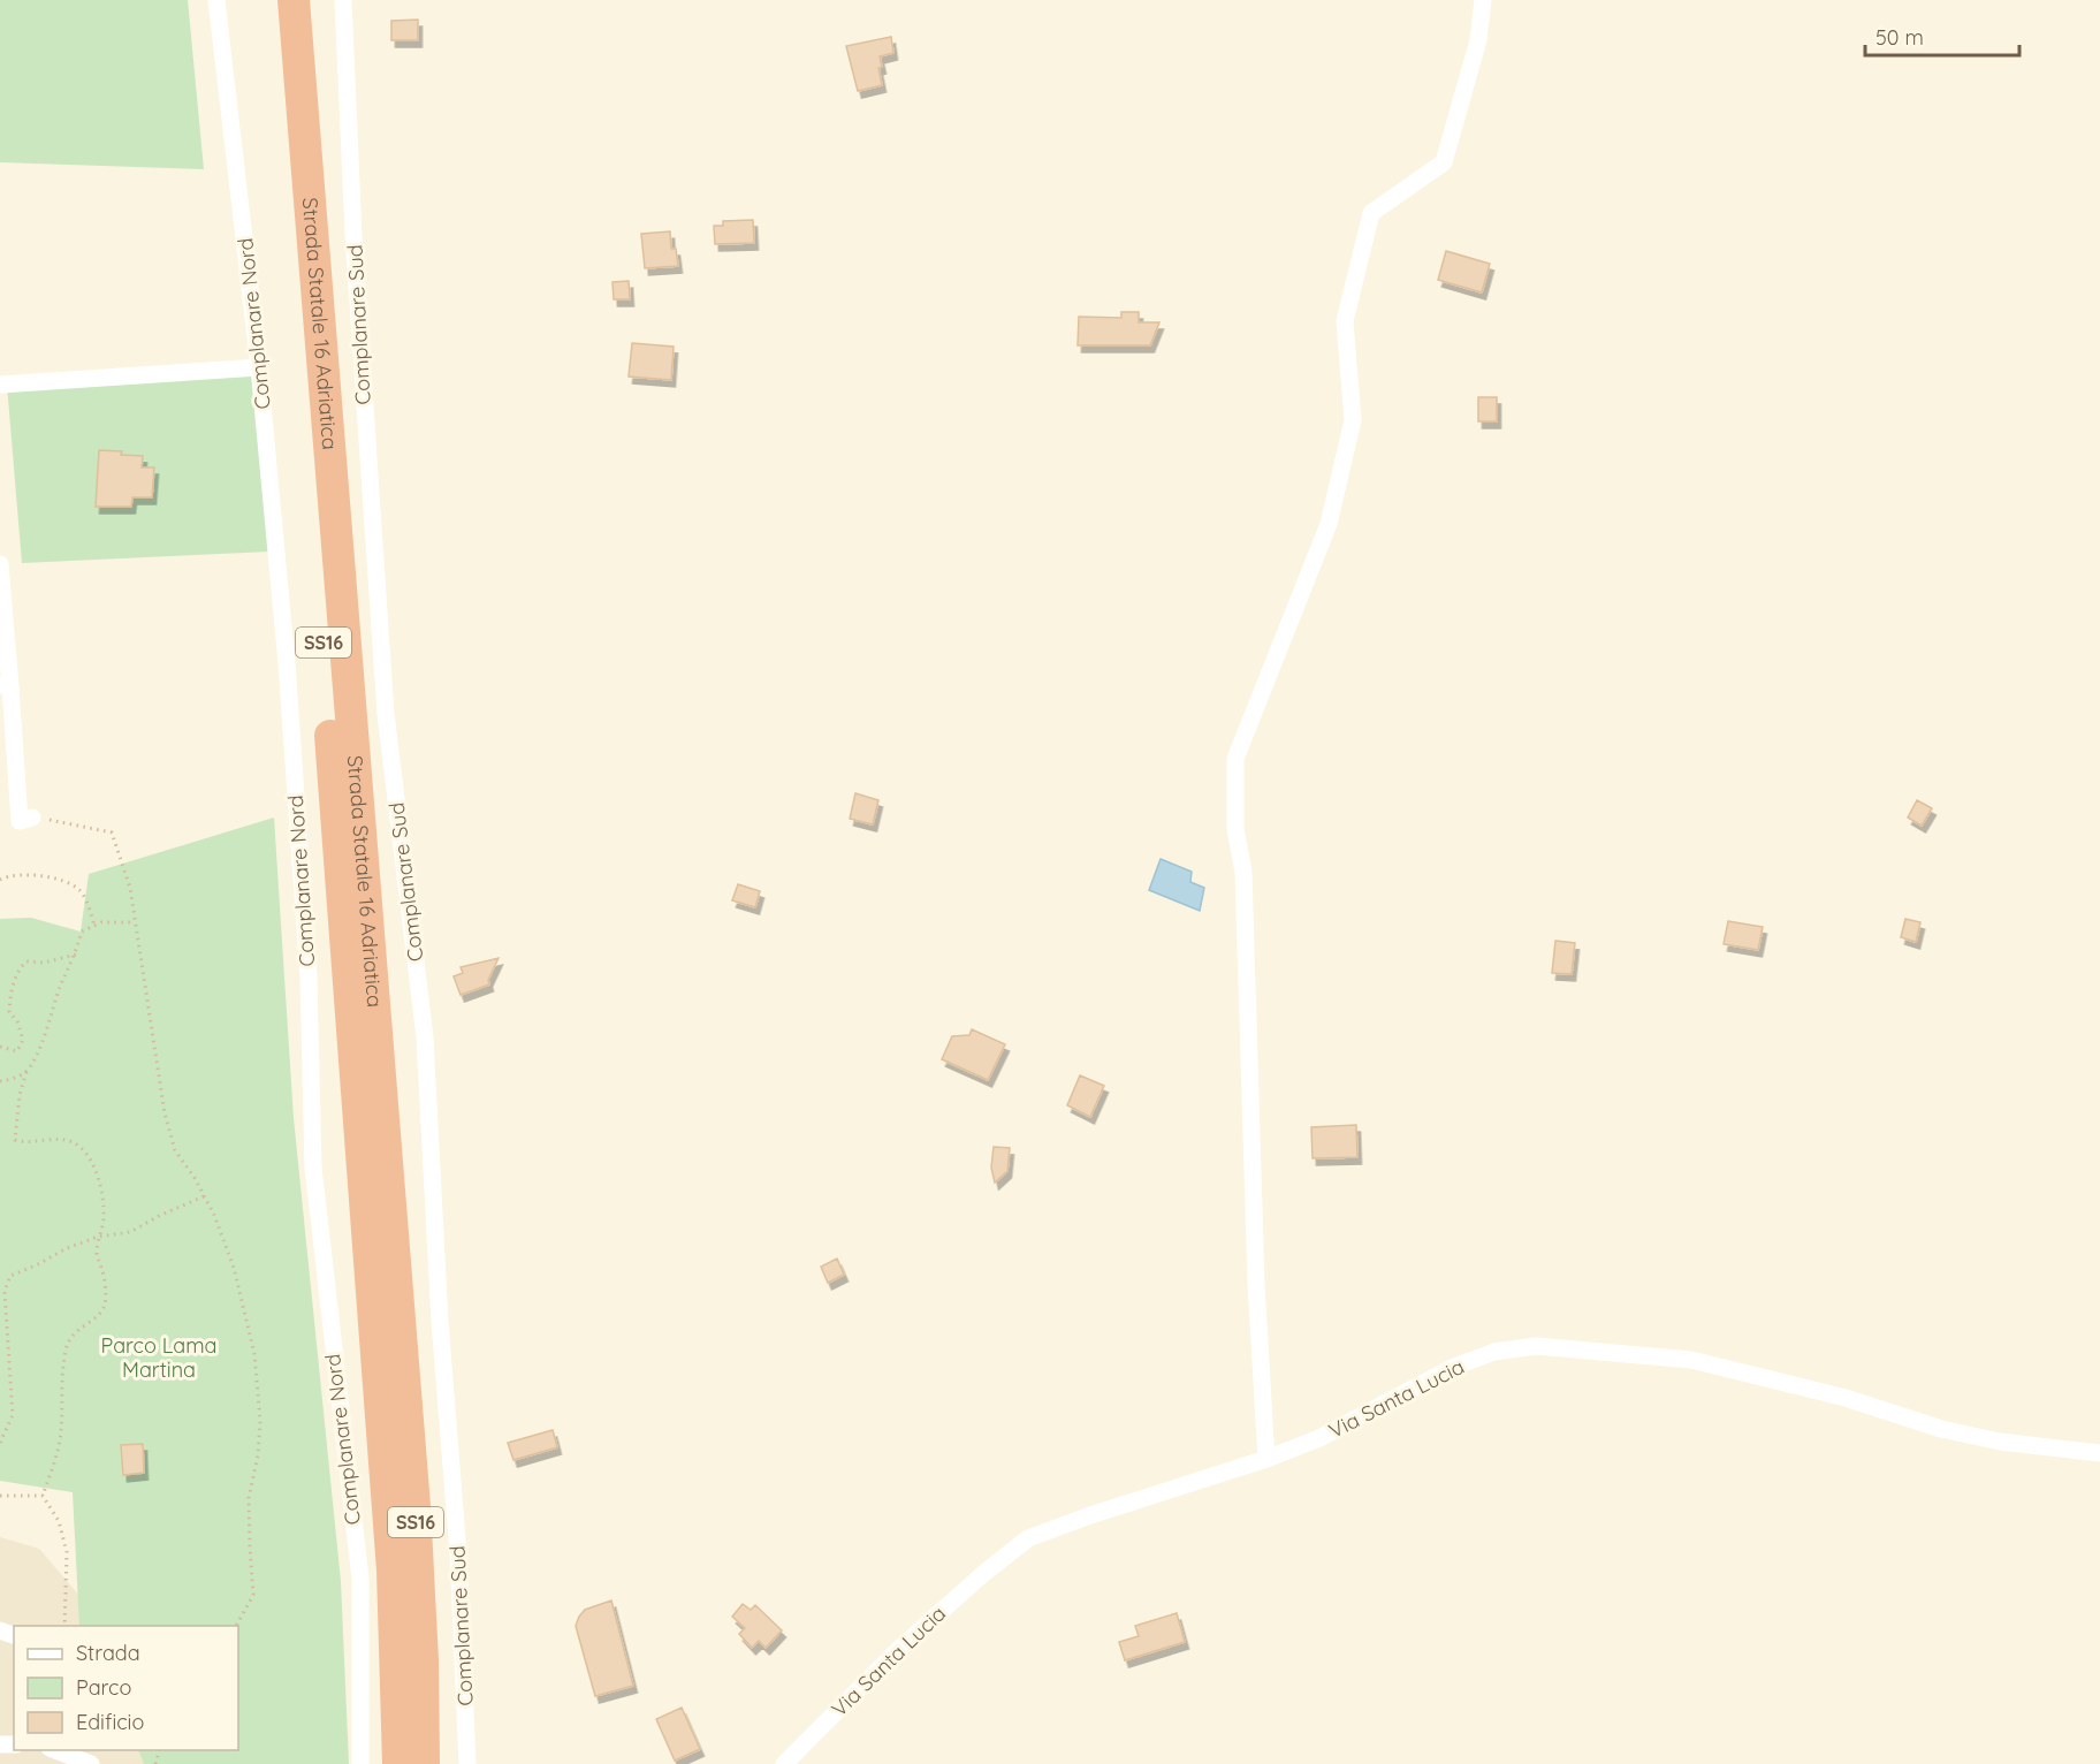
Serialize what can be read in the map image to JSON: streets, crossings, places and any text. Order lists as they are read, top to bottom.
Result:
{
  "streets": {
    "highway": ["Strada Statale 16 Adriatica", "SS16"],
    "street": ["Complanare Nord", "Complanare Sud", "Via Santa Lucia"]
  },
  "parks": ["Parco Lama Martina"],
  "legend": ["Strada", "Parco", "Edificio"],
  "scale_bar": "50 m"
}
